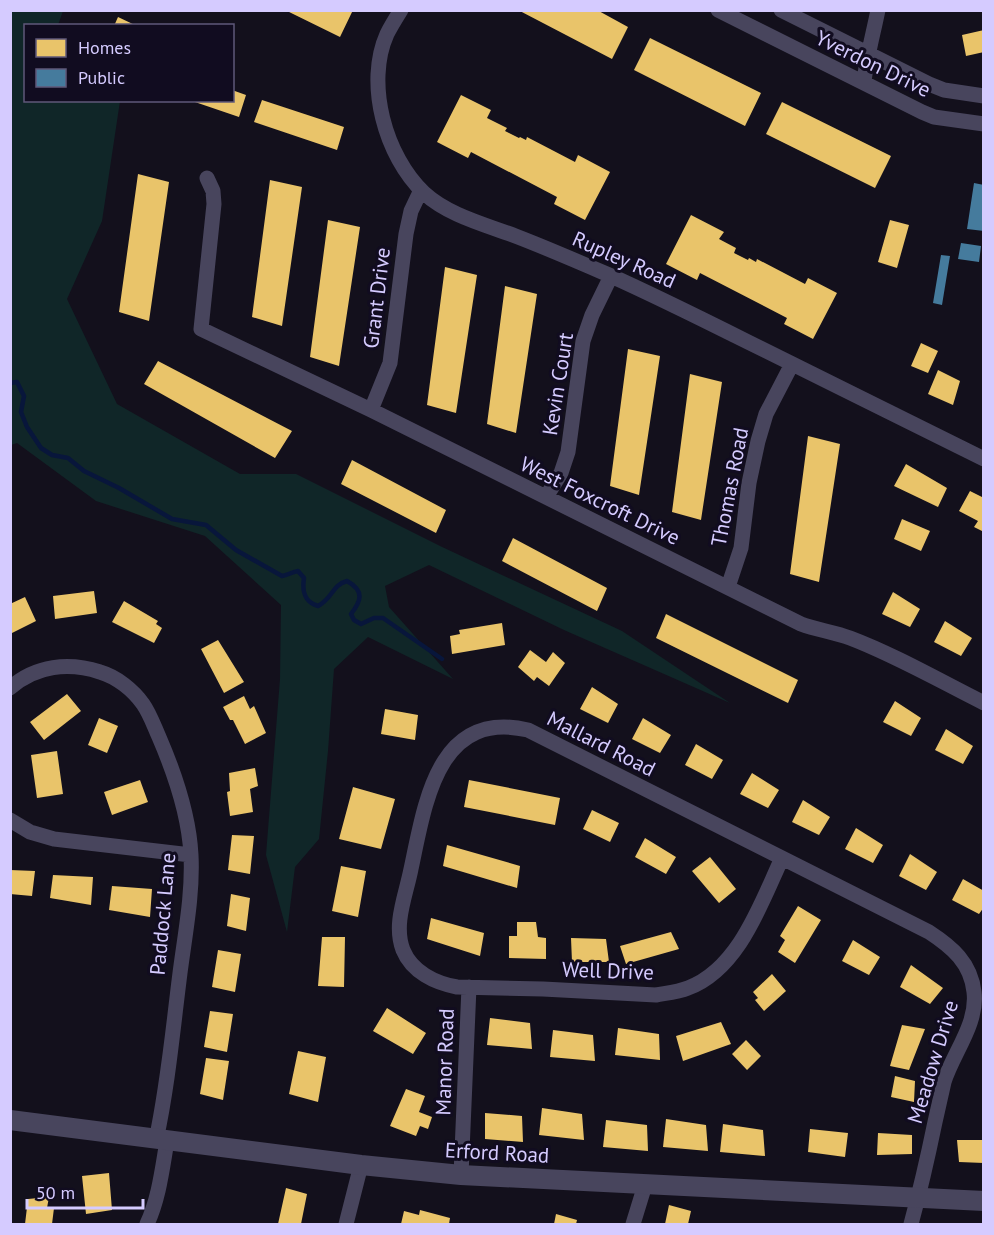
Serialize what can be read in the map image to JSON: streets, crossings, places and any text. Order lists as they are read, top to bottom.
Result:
{
  "streets": {
    "street": [
      "Yverdon Drive",
      "Rupley Road",
      "Grant Drive",
      "Kevin Court",
      "Thomas Road",
      "West Foxcroft Drive",
      "Mallard Road",
      "Paddock Lane",
      "Well Drive",
      "Manor Road",
      "Meadow Drive",
      "Erford Road"
    ]
  },
  "crossings": [
    ["Rupley Road", "Grant Drive"],
    ["Rupley Road", "Kevin Court"],
    ["Rupley Road", "Thomas Road"],
    ["Grant Drive", "West Foxcroft Drive"],
    ["Kevin Court", "West Foxcroft Drive"],
    ["Thomas Road", "West Foxcroft Drive"],
    ["Mallard Road", "Well Drive"],
    ["Mallard Road", "Manor Road"],
    ["Mallard Road", "Meadow Drive"],
    ["Paddock Lane", "Erford Road"],
    ["Well Drive", "Manor Road"],
    ["Manor Road", "Erford Road"],
    ["Meadow Drive", "Erford Road"]
  ],
  "legend": ["Homes", "Public"],
  "scale_bar": "50 m"
}
